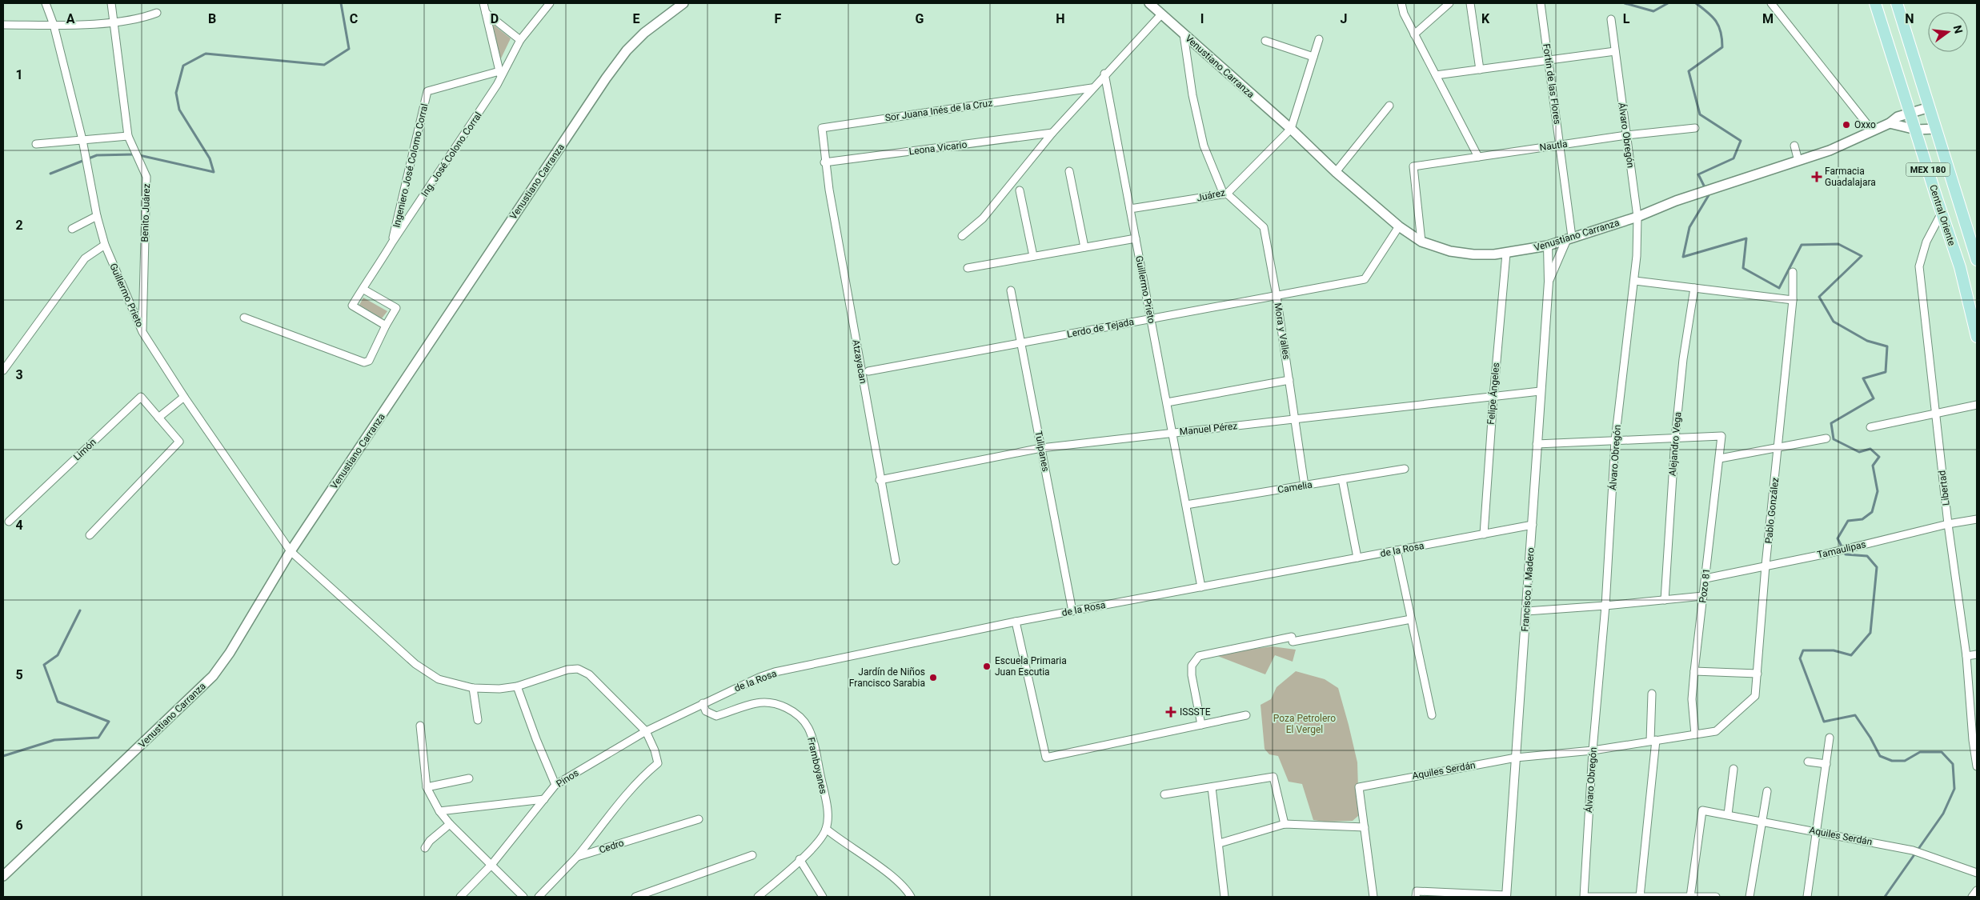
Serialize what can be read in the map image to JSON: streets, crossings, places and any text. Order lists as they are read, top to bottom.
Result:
{
  "streets": {
    "main road": ["Venustiano Carranza", "MEX 180", "Central Oriente"],
    "street": [
      "Fortín de las Flores",
      "Sor Juana Inés de la Cruz",
      "Álvaro Obregón",
      "Nautla",
      "Leona Vicario",
      "Ing. José Colono Corral",
      "Ingeniero José Colomo Corral",
      "Juárez",
      "Benito Juárez",
      "Guillermo Prieto",
      "Lerdo de Tejada",
      "Mora y Valles",
      "Atzayacan",
      "Felipe Ángeles",
      "Manuel Pérez",
      "Alejandro Vega",
      "Limón",
      "Tulipanes",
      "Camelia",
      "Libertad",
      "Pablo González",
      "de la Rosa",
      "Tamaulipas",
      "Pozo 81",
      "Francisco I. Madero",
      "Framboyanes",
      "Aquiles Serdán",
      "Pinos",
      "Cedro"
    ]
  },
  "crossings": [
    ["Venustiano Carranza", "Fortín de las Flores"],
    ["Venustiano Carranza", "Álvaro Obregón"],
    ["Venustiano Carranza", "Nautla"],
    ["Venustiano Carranza", "Juárez"],
    ["Venustiano Carranza", "Central Oriente"],
    ["Venustiano Carranza", "Guillermo Prieto"],
    ["Venustiano Carranza", "Lerdo de Tejada"],
    ["Venustiano Carranza", "Felipe Ángeles"],
    ["Venustiano Carranza", "Francisco I. Madero"],
    ["Fortín de las Flores", "Nautla"],
    ["Fortín de las Flores", "Francisco I. Madero"],
    ["Sor Juana Inés de la Cruz", "Leona Vicario"],
    ["Sor Juana Inés de la Cruz", "Atzayacan"],
    ["Álvaro Obregón", "Nautla"],
    ["Álvaro Obregón", "Aquiles Serdán"],
    ["Leona Vicario", "Atzayacan"],
    ["Ing. José Colono Corral", "Ingeniero José Colomo Corral"],
    ["Juárez", "Guillermo Prieto"],
    ["Juárez", "Mora y Valles"],
    ["Benito Juárez", "Guillermo Prieto"],
    ["Central Oriente", "Libertad"],
    ["Guillermo Prieto", "Lerdo de Tejada"],
    ["Guillermo Prieto", "Manuel Pérez"],
    ["Guillermo Prieto", "Camelia"],
    ["Guillermo Prieto", "de la Rosa"],
    ["Guillermo Prieto", "Pinos"],
    ["Lerdo de Tejada", "Mora y Valles"],
    ["Lerdo de Tejada", "Tulipanes"],
    ["Mora y Valles", "Manuel Pérez"],
    ["Mora y Valles", "Camelia"],
    ["Atzayacan", "Manuel Pérez"],
    ["Felipe Ángeles", "Manuel Pérez"],
    ["Felipe Ángeles", "de la Rosa"],
    ["Manuel Pérez", "Tulipanes"],
    ["Manuel Pérez", "Francisco I. Madero"],
    ["Alejandro Vega", "Pozo 81"],
    ["Tulipanes", "de la Rosa"],
    ["Libertad", "Tamaulipas"],
    ["Pablo González", "Tamaulipas"],
    ["Pablo González", "Aquiles Serdán"],
    ["de la Rosa", "Francisco I. Madero"],
    ["de la Rosa", "Framboyanes"],
    ["de la Rosa", "Pinos"],
    ["Tamaulipas", "Pozo 81"],
    ["Pozo 81", "Aquiles Serdán"],
    ["Francisco I. Madero", "Aquiles Serdán"]
  ],
  "parks": ["Poza Petrolero El Vergel"],
  "places": {
    "other": ["Oxxo", "Escuela Primaria Juan Escutia", "Jardín de Niños Francisco Sarabia"],
    "health": ["Farmacia Guadalajara", "ISSSTE"]
  },
  "north": "right",
  "grid": {
    "columns": [
      "A",
      "B",
      "C",
      "D",
      "E",
      "F",
      "G",
      "H",
      "I",
      "J",
      "K",
      "L",
      "M",
      "N"
    ],
    "rows": [
      "1",
      "2",
      "3",
      "4",
      "5",
      "6"
    ]
  }
}
